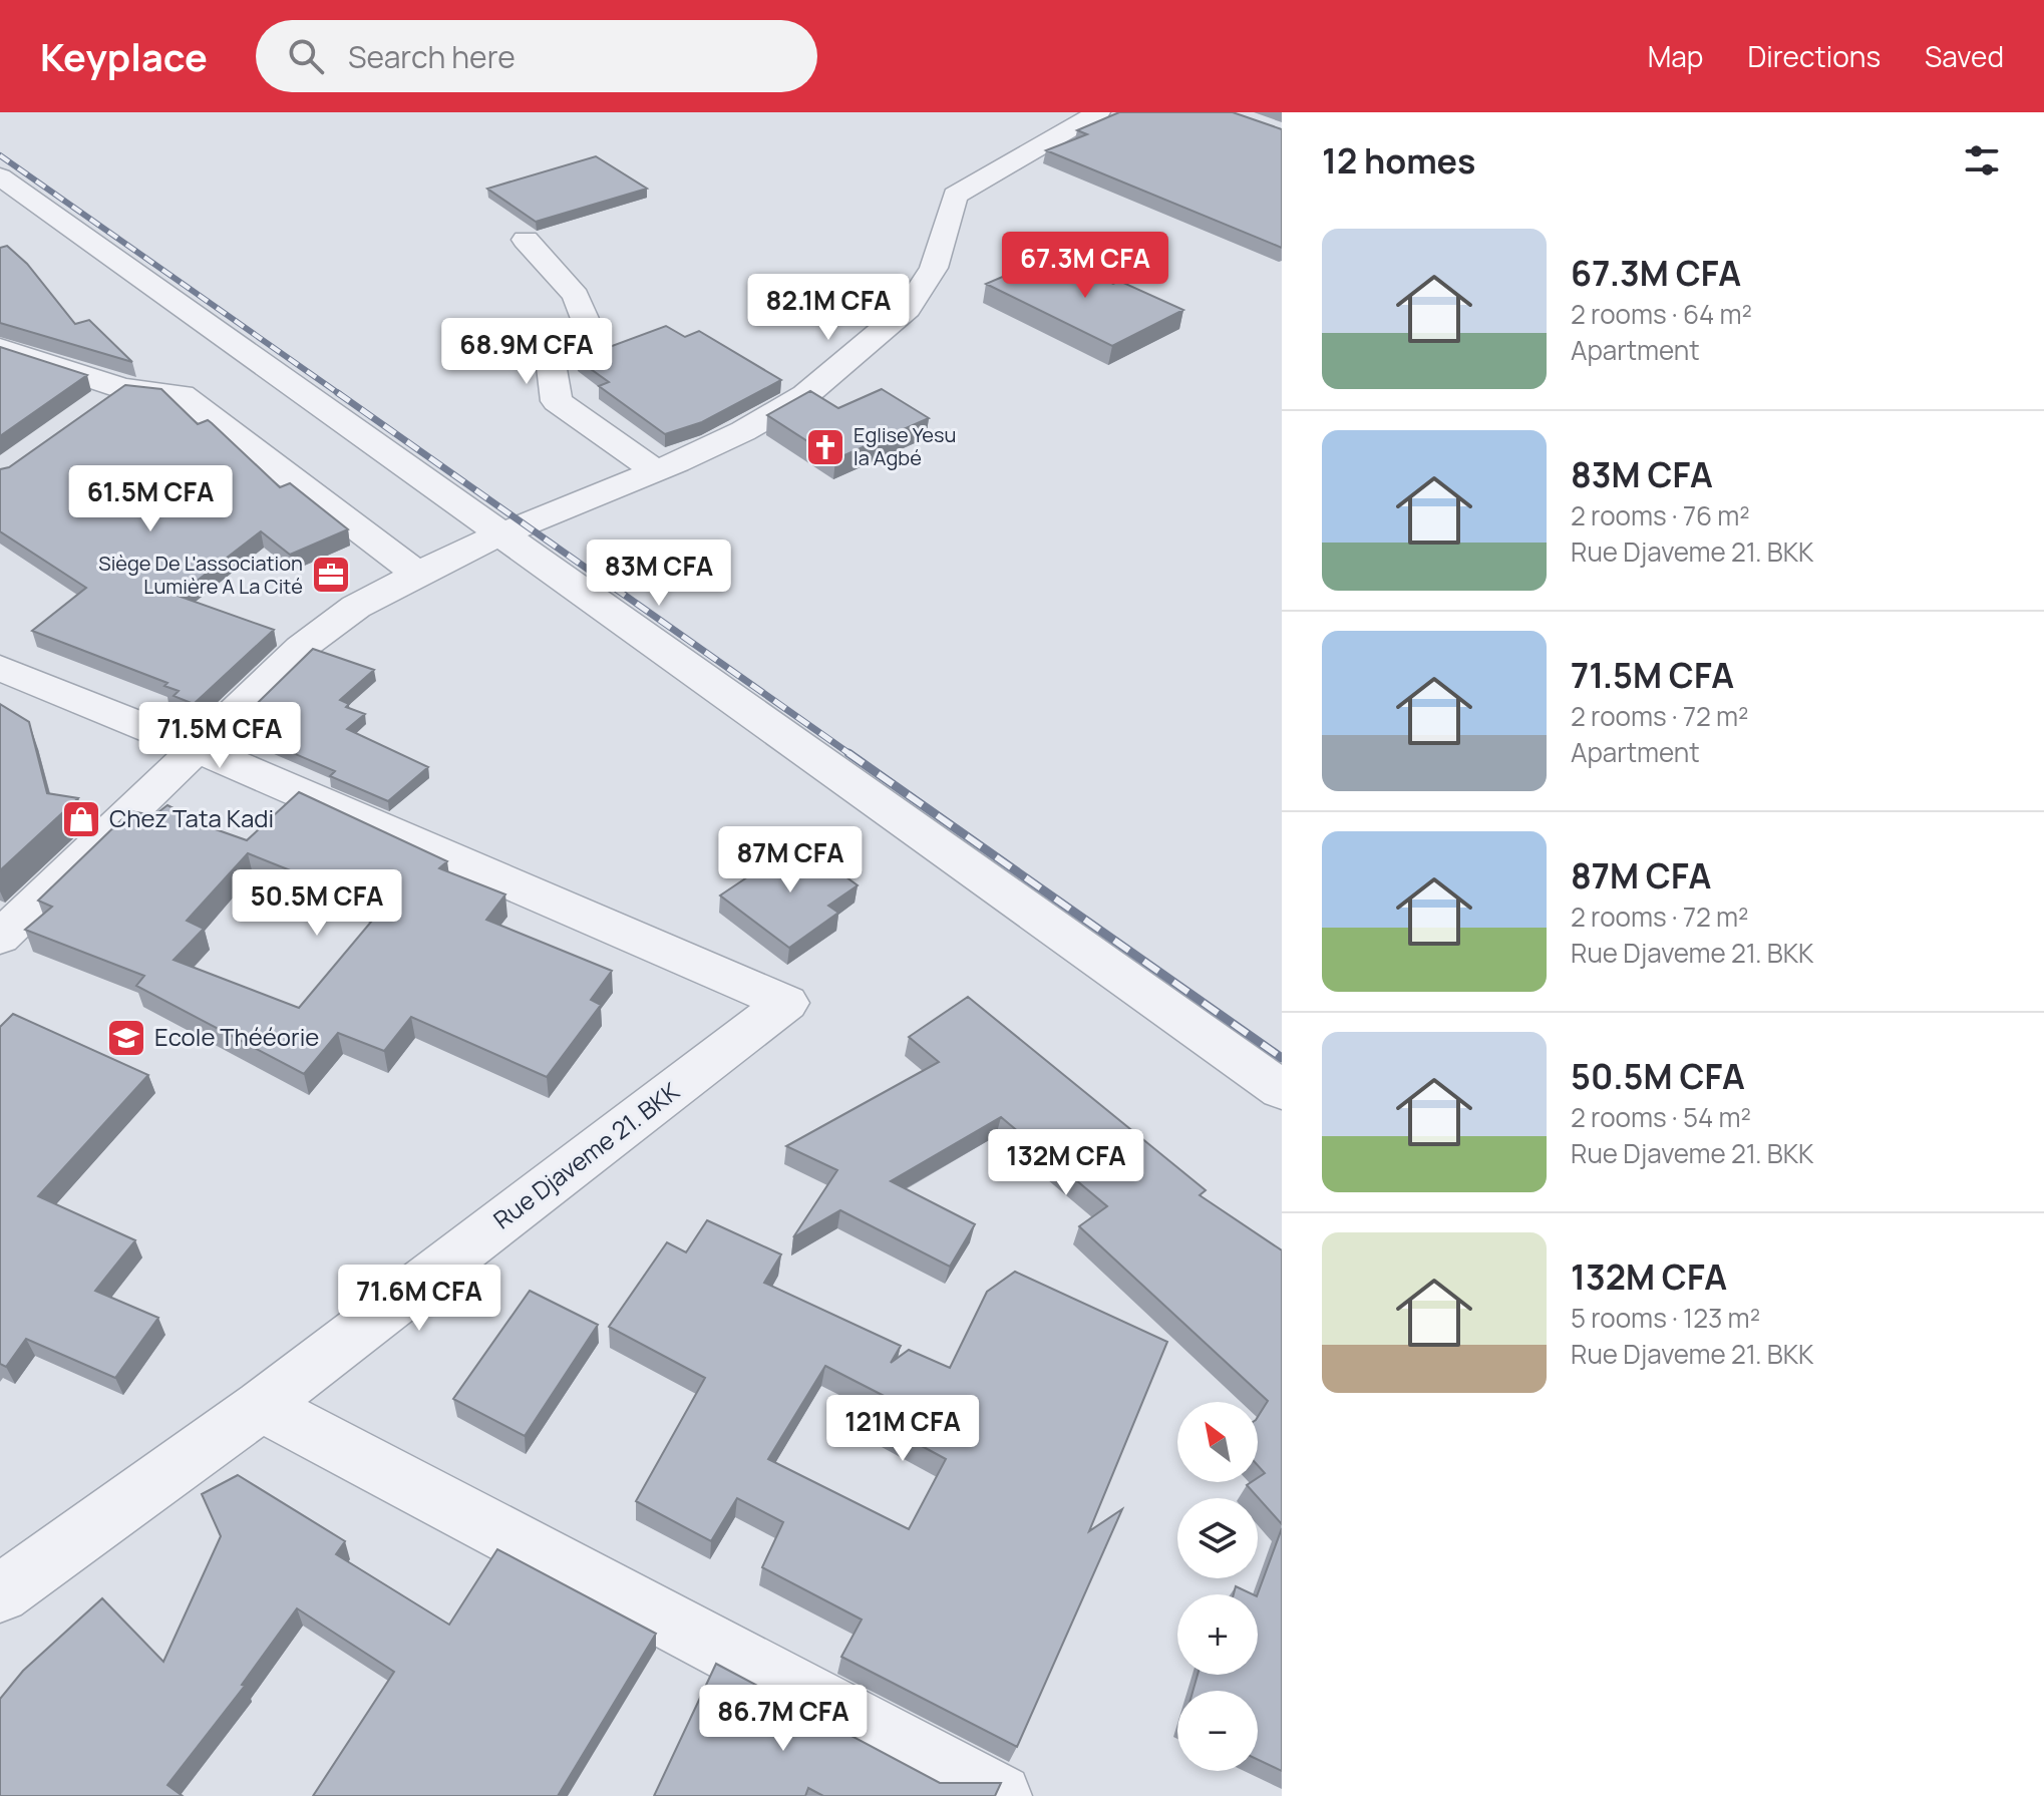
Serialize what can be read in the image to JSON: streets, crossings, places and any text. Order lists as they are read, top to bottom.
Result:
{
  "streets": {
    "street": ["Rue Djaveme 21. BKK"]
  },
  "places": {
    "church": ["Eglise Yesu la Agbé"],
    "office": ["Siège De L'association Lumière A La Cité"],
    "shop": ["Chez Tata Kadi"],
    "school or university": ["Ecole Thééorie"]
  },
  "north": "top left",
  "page": {
    "header": "Keyplace",
    "search": "Search here",
    "nav": ["Map", "Directions", "Saved"],
    "heading": "12 homes",
    "list": [
      {
        "name": "67.3M CFA",
        "note": "2 rooms · 64 m² · Apartment"
      },
      {
        "name": "83M CFA",
        "note": "2 rooms · 76 m² · Rue Djaveme 21. BKK"
      },
      {
        "name": "71.5M CFA",
        "note": "2 rooms · 72 m² · Apartment"
      },
      {
        "name": "87M CFA",
        "note": "2 rooms · 72 m² · Rue Djaveme 21. BKK"
      },
      {
        "name": "50.5M CFA",
        "note": "2 rooms · 54 m² · Rue Djaveme 21. BKK"
      },
      {
        "name": "132M CFA",
        "note": "5 rooms · 123 m² · Rue Djaveme 21. BKK"
      }
    ],
    "price": [
      "67.3M CFA",
      "82.1M CFA",
      "68.9M CFA",
      "61.5M CFA",
      "83M CFA",
      "71.5M CFA",
      "87M CFA",
      "50.5M CFA",
      "132M CFA",
      "71.6M CFA",
      "121M CFA",
      "86.7M CFA"
    ],
    "map_buttons": ["+", "−"]
  }
}
